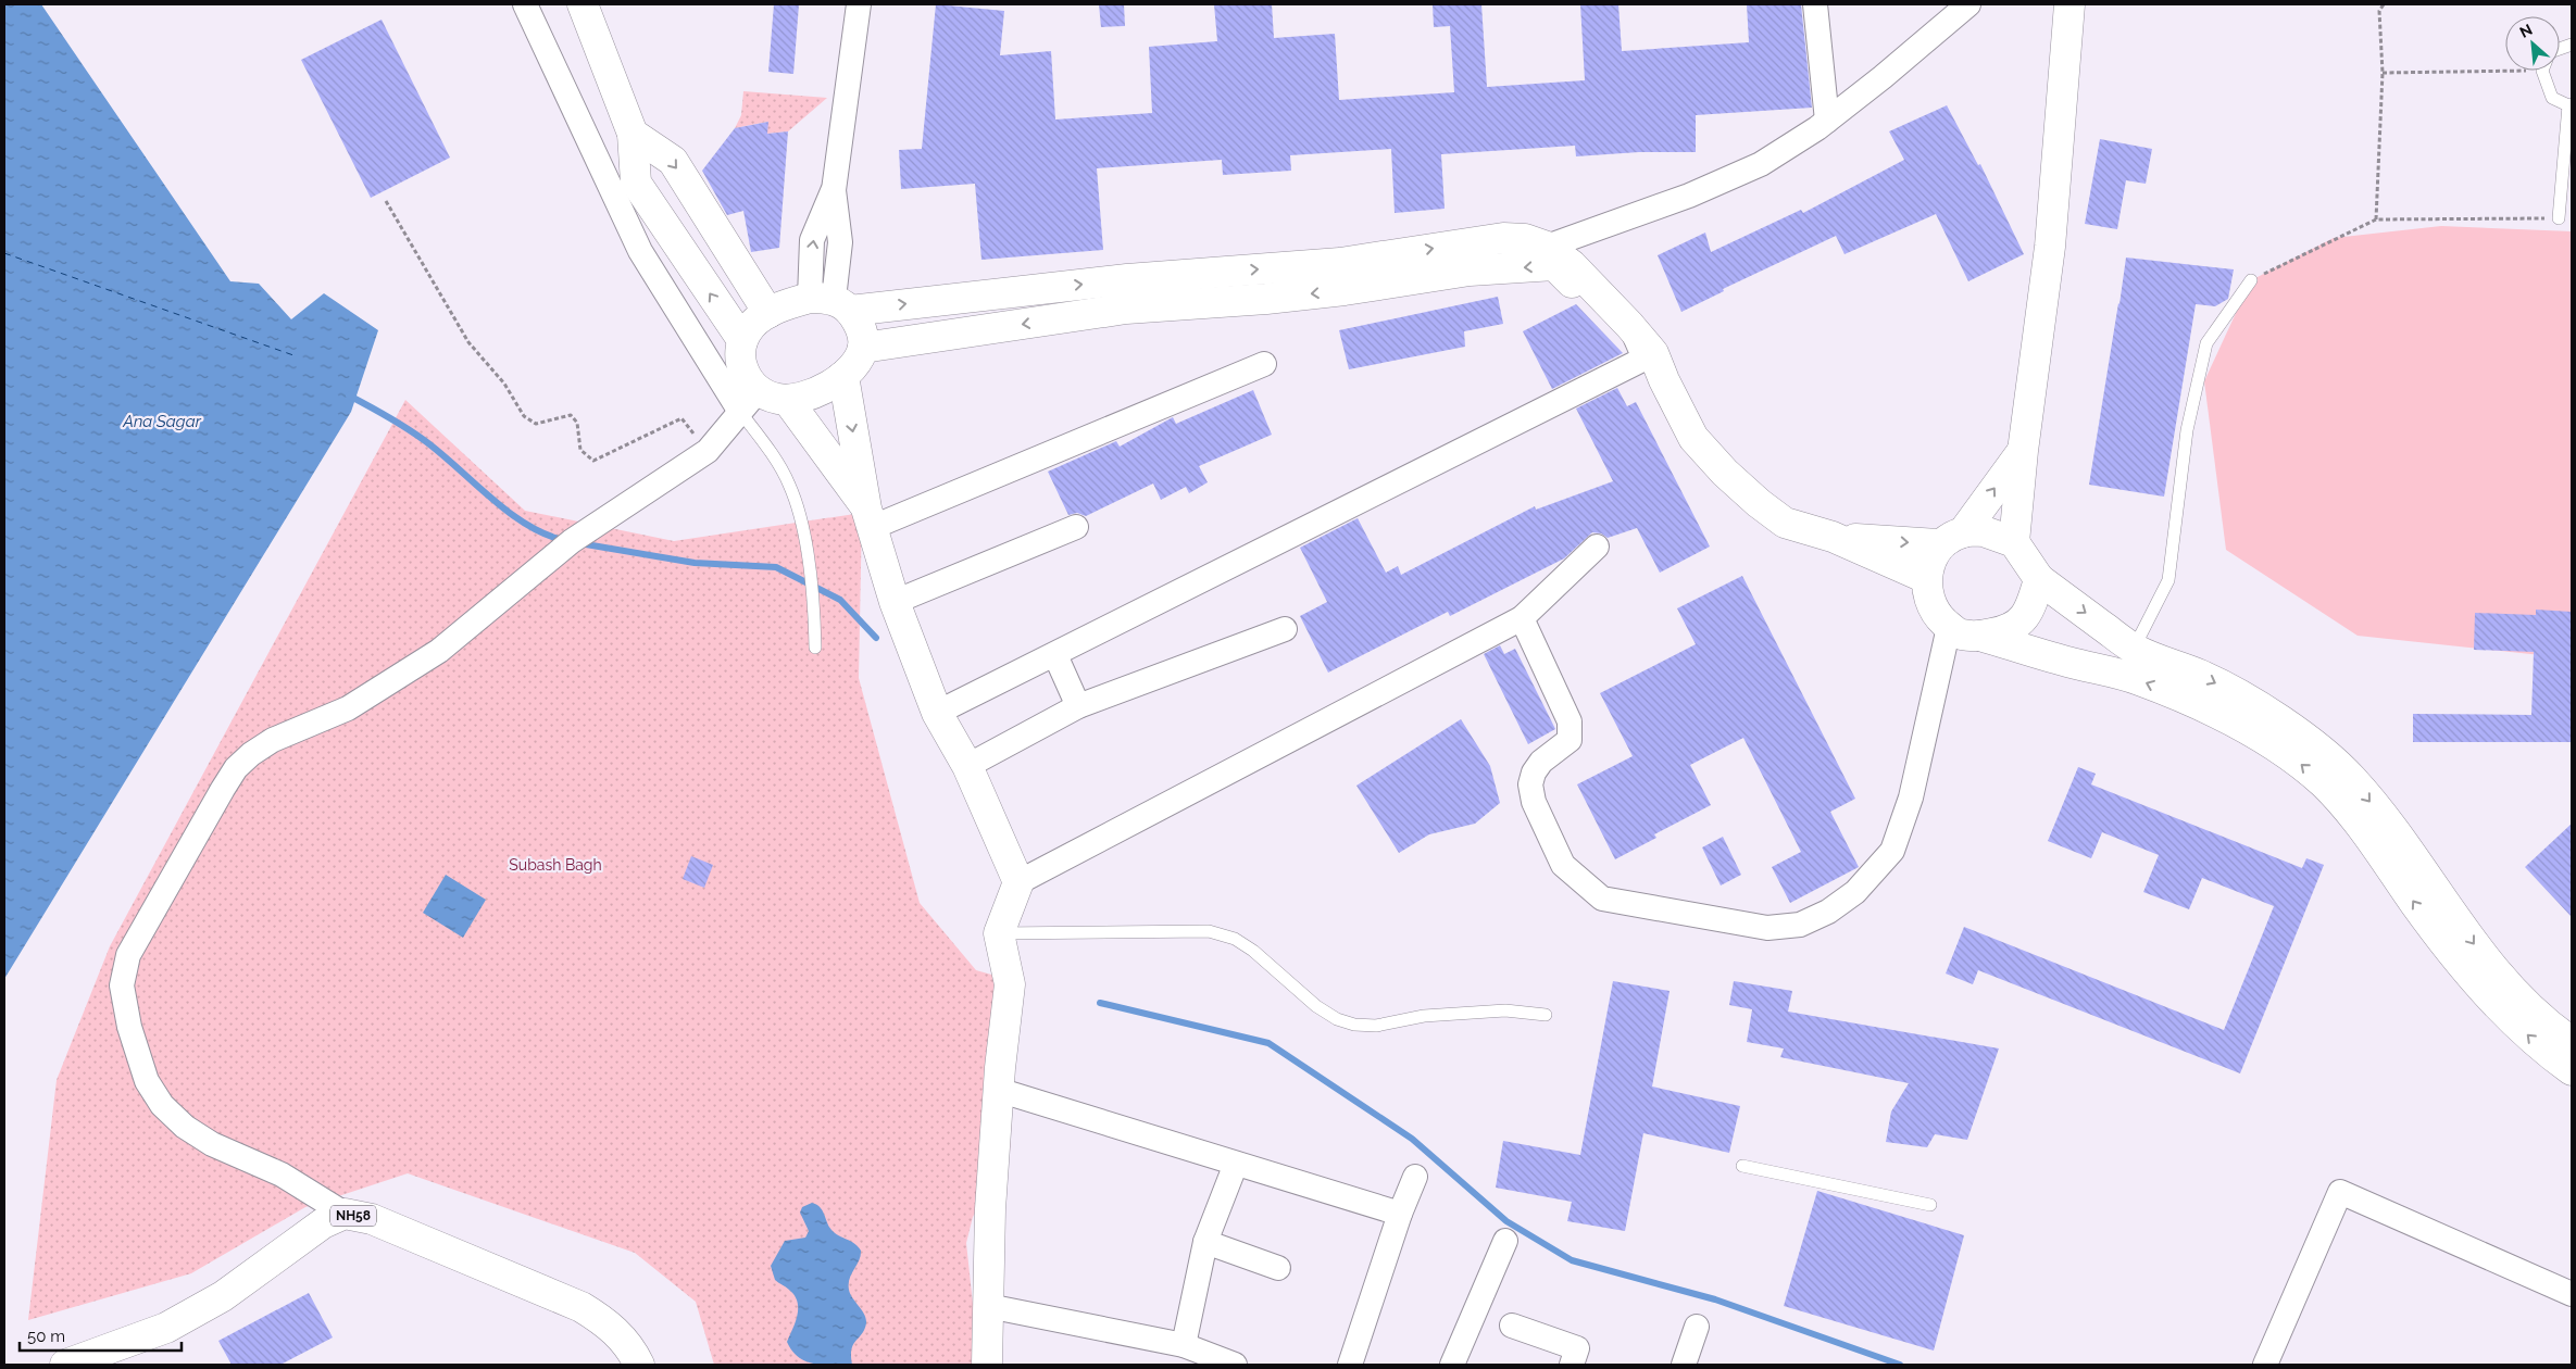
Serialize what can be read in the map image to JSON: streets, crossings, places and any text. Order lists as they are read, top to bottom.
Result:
{
  "streets": {
    "main road": ["NH58"]
  },
  "water": ["Ana Sagar"],
  "parks": ["Subash Bagh"],
  "scale_bar": "50 m",
  "north": "top left"
}
